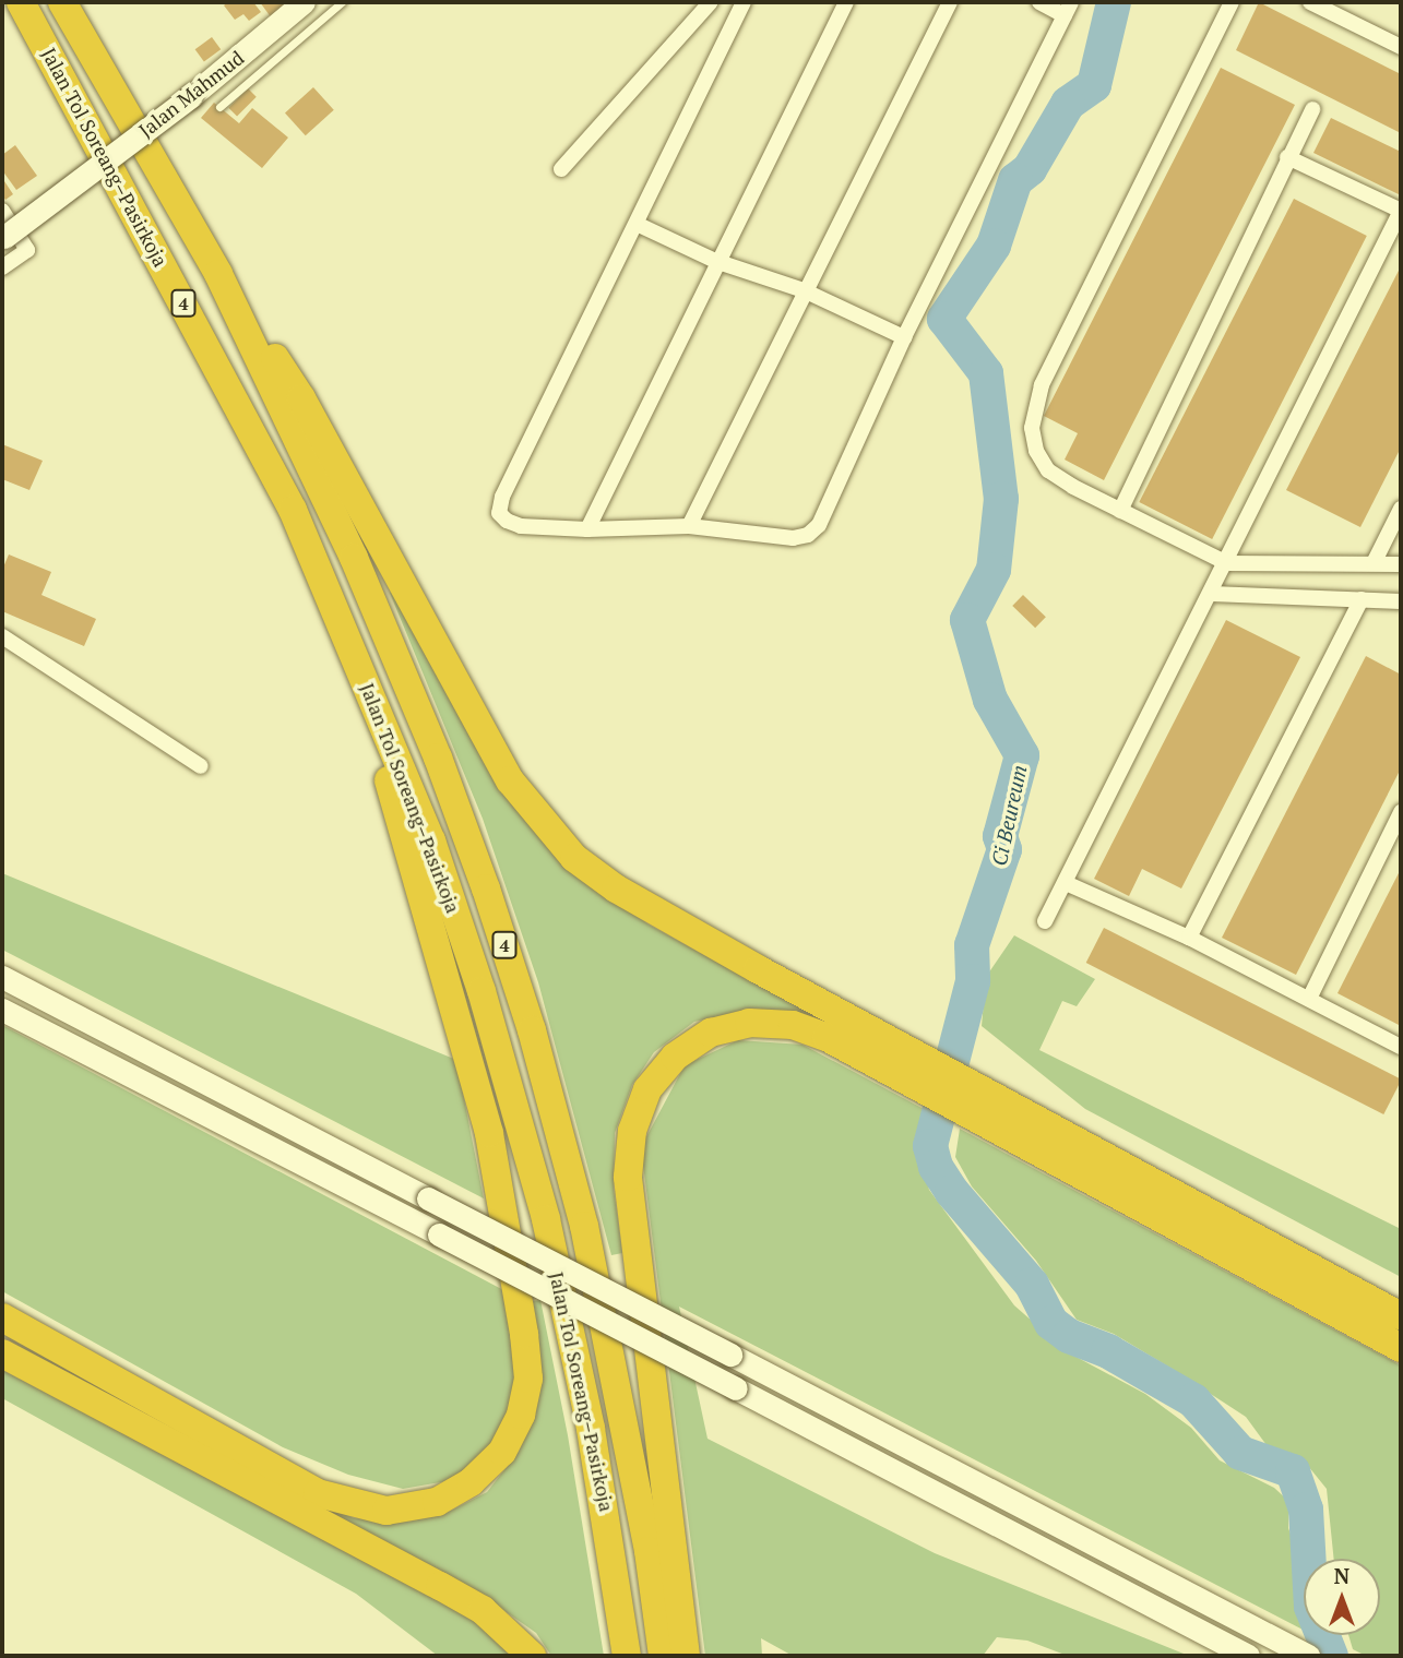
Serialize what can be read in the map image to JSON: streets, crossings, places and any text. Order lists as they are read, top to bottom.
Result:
{
  "streets": {
    "highway": ["Jalan Tol Soreang–Pasirkoja", "4"],
    "main road": ["Jalan Mahmud"]
  },
  "water": ["Ci Beureum"],
  "north": "top"
}
